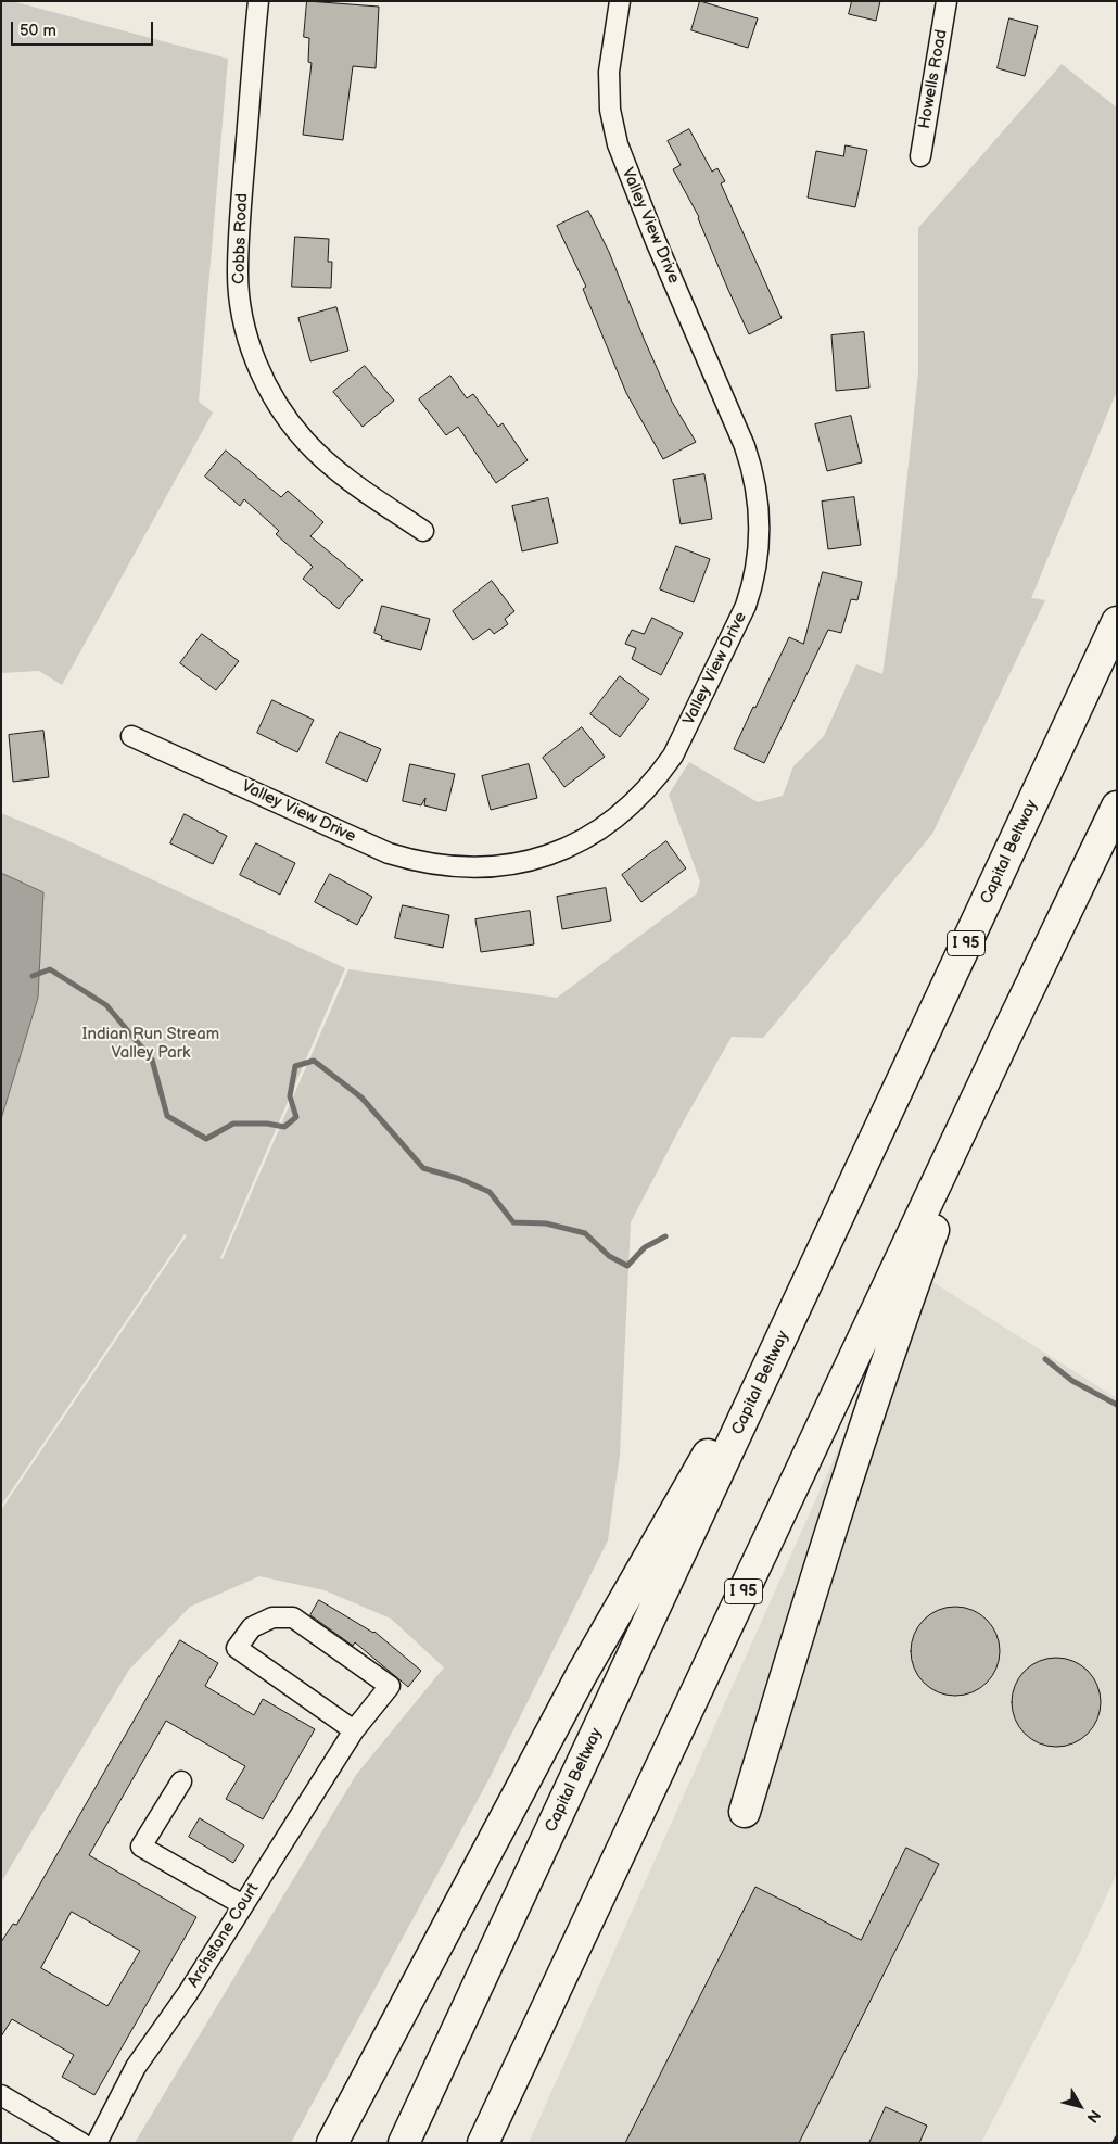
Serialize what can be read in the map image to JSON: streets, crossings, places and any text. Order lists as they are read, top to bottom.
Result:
{
  "streets": {
    "highway": ["Capital Beltway", "I 95"],
    "street": [
      "Howells Road",
      "Valley View Drive",
      "Cobbs Road",
      "Archstone Court"
    ]
  },
  "parks": ["Indian Run Stream Valley Park"],
  "scale_bar": "50 m",
  "north": "bottom right"
}
